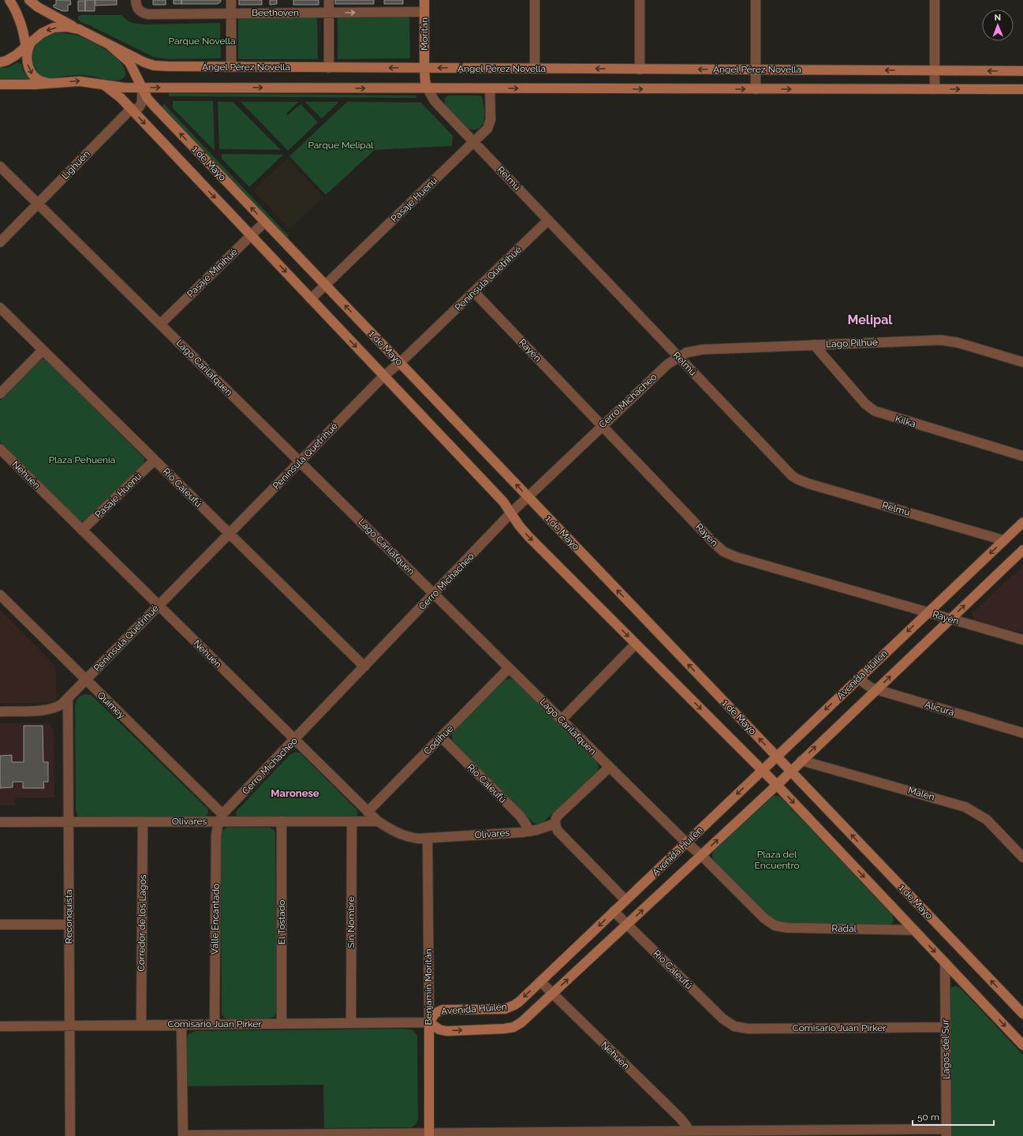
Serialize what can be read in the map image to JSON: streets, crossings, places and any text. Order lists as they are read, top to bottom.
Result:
{
  "streets": {
    "main road": [
      "Moritán",
      "Ángel Pérez Novella",
      "1 de Mayo",
      "Avenida Huilén",
      "Benjamín Moritán"
    ],
    "street": [
      "Beethoven",
      "Lighuén",
      "Relmú",
      "Pasaje Huenú",
      "Pasaje Minihué",
      "Península Quetrihué",
      "Lago Pilhué",
      "Rayén",
      "Lago Carilafquen",
      "Cerro Michacheo",
      "Kilka",
      "Nehuén",
      "Río Caleufú",
      "Quimey",
      "Alicurá",
      "Codihue",
      "Malén",
      "Olivares",
      "Reconquista",
      "Valle Encantado",
      "El Tostado",
      "Sin Nombre",
      "Corredor de los Lagos",
      "Radal",
      "Comisario Juan Pirker",
      "Lagos del Sur"
    ]
  },
  "crossings": [
    ["Beethoven", "Moritán"],
    ["Moritán", "Ángel Pérez Novella"],
    ["Ángel Pérez Novella", "1 de Mayo"],
    ["Ángel Pérez Novella", "Lighuén"],
    ["Ángel Pérez Novella", "Relmú"],
    ["Ángel Pérez Novella", "Pasaje Huenú"],
    ["1 de Mayo", "Lighuén"],
    ["1 de Mayo", "Pasaje Huenú"],
    ["1 de Mayo", "Pasaje Minihué"],
    ["1 de Mayo", "Península Quetrihué"],
    ["1 de Mayo", "Cerro Michacheo"],
    ["1 de Mayo", "Avenida Huilén"],
    ["1 de Mayo", "Radal"],
    ["1 de Mayo", "Lagos del Sur"],
    ["Lighuén", "Lago Carilafquen"],
    ["Relmú", "Pasaje Huenú"],
    ["Relmú", "Península Quetrihué"],
    ["Relmú", "Lago Pilhué"],
    ["Relmú", "Cerro Michacheo"],
    ["Relmú", "Avenida Huilén"],
    ["Pasaje Huenú", "Nehuén"],
    ["Pasaje Huenú", "Río Caleufú"],
    ["Pasaje Minihué", "Lago Carilafquen"],
    ["Península Quetrihué", "Rayén"],
    ["Península Quetrihué", "Lago Carilafquen"],
    ["Península Quetrihué", "Nehuén"],
    ["Península Quetrihué", "Río Caleufú"],
    ["Península Quetrihué", "Quimey"],
    ["Península Quetrihué", "Reconquista"],
    ["Lago Pilhué", "Cerro Michacheo"],
    ["Lago Pilhué", "Kilka"],
    ["Rayén", "Cerro Michacheo"],
    ["Rayén", "Avenida Huilén"],
    ["Lago Carilafquen", "Cerro Michacheo"],
    ["Lago Carilafquen", "Avenida Huilén"],
    ["Lago Carilafquen", "Codihue"],
    ["Lago Carilafquen", "Radal"],
    ["Cerro Michacheo", "Nehuén"],
    ["Cerro Michacheo", "Río Caleufú"],
    ["Cerro Michacheo", "Quimey"],
    ["Cerro Michacheo", "Olivares"],
    ["Cerro Michacheo", "Valle Encantado"],
    ["Nehuén", "Avenida Huilén"],
    ["Nehuén", "Codihue"],
    ["Nehuén", "Olivares"],
    ["Nehuén", "Benjamín Moritán"],
    ["Río Caleufú", "Avenida Huilén"],
    ["Río Caleufú", "Codihue"],
    ["Río Caleufú", "Olivares"],
    ["Río Caleufú", "Comisario Juan Pirker"],
    ["Avenida Huilén", "Alicurá"],
    ["Avenida Huilén", "Malén"],
    ["Avenida Huilén", "Benjamín Moritán"],
    ["Avenida Huilén", "Comisario Juan Pirker"],
    ["Quimey", "Olivares"],
    ["Quimey", "Valle Encantado"],
    ["Olivares", "Reconquista"],
    ["Olivares", "Valle Encantado"],
    ["Olivares", "El Tostado"],
    ["Olivares", "Sin Nombre"],
    ["Olivares", "Corredor de los Lagos"],
    ["Olivares", "Benjamín Moritán"],
    ["Reconquista", "Comisario Juan Pirker"],
    ["Valle Encantado", "Comisario Juan Pirker"],
    ["El Tostado", "Comisario Juan Pirker"],
    ["Sin Nombre", "Comisario Juan Pirker"],
    ["Corredor de los Lagos", "Comisario Juan Pirker"],
    ["Benjamín Moritán", "Comisario Juan Pirker"],
    ["Comisario Juan Pirker", "Lagos del Sur"]
  ],
  "districts": ["Melipal", "Maronese"],
  "parks": [
    "Parque Novella",
    "Parque Melipal",
    "Plaza Pehuenia",
    "Plaza del Encuentro"
  ],
  "scale_bar": "50 m",
  "north": "top"
}
